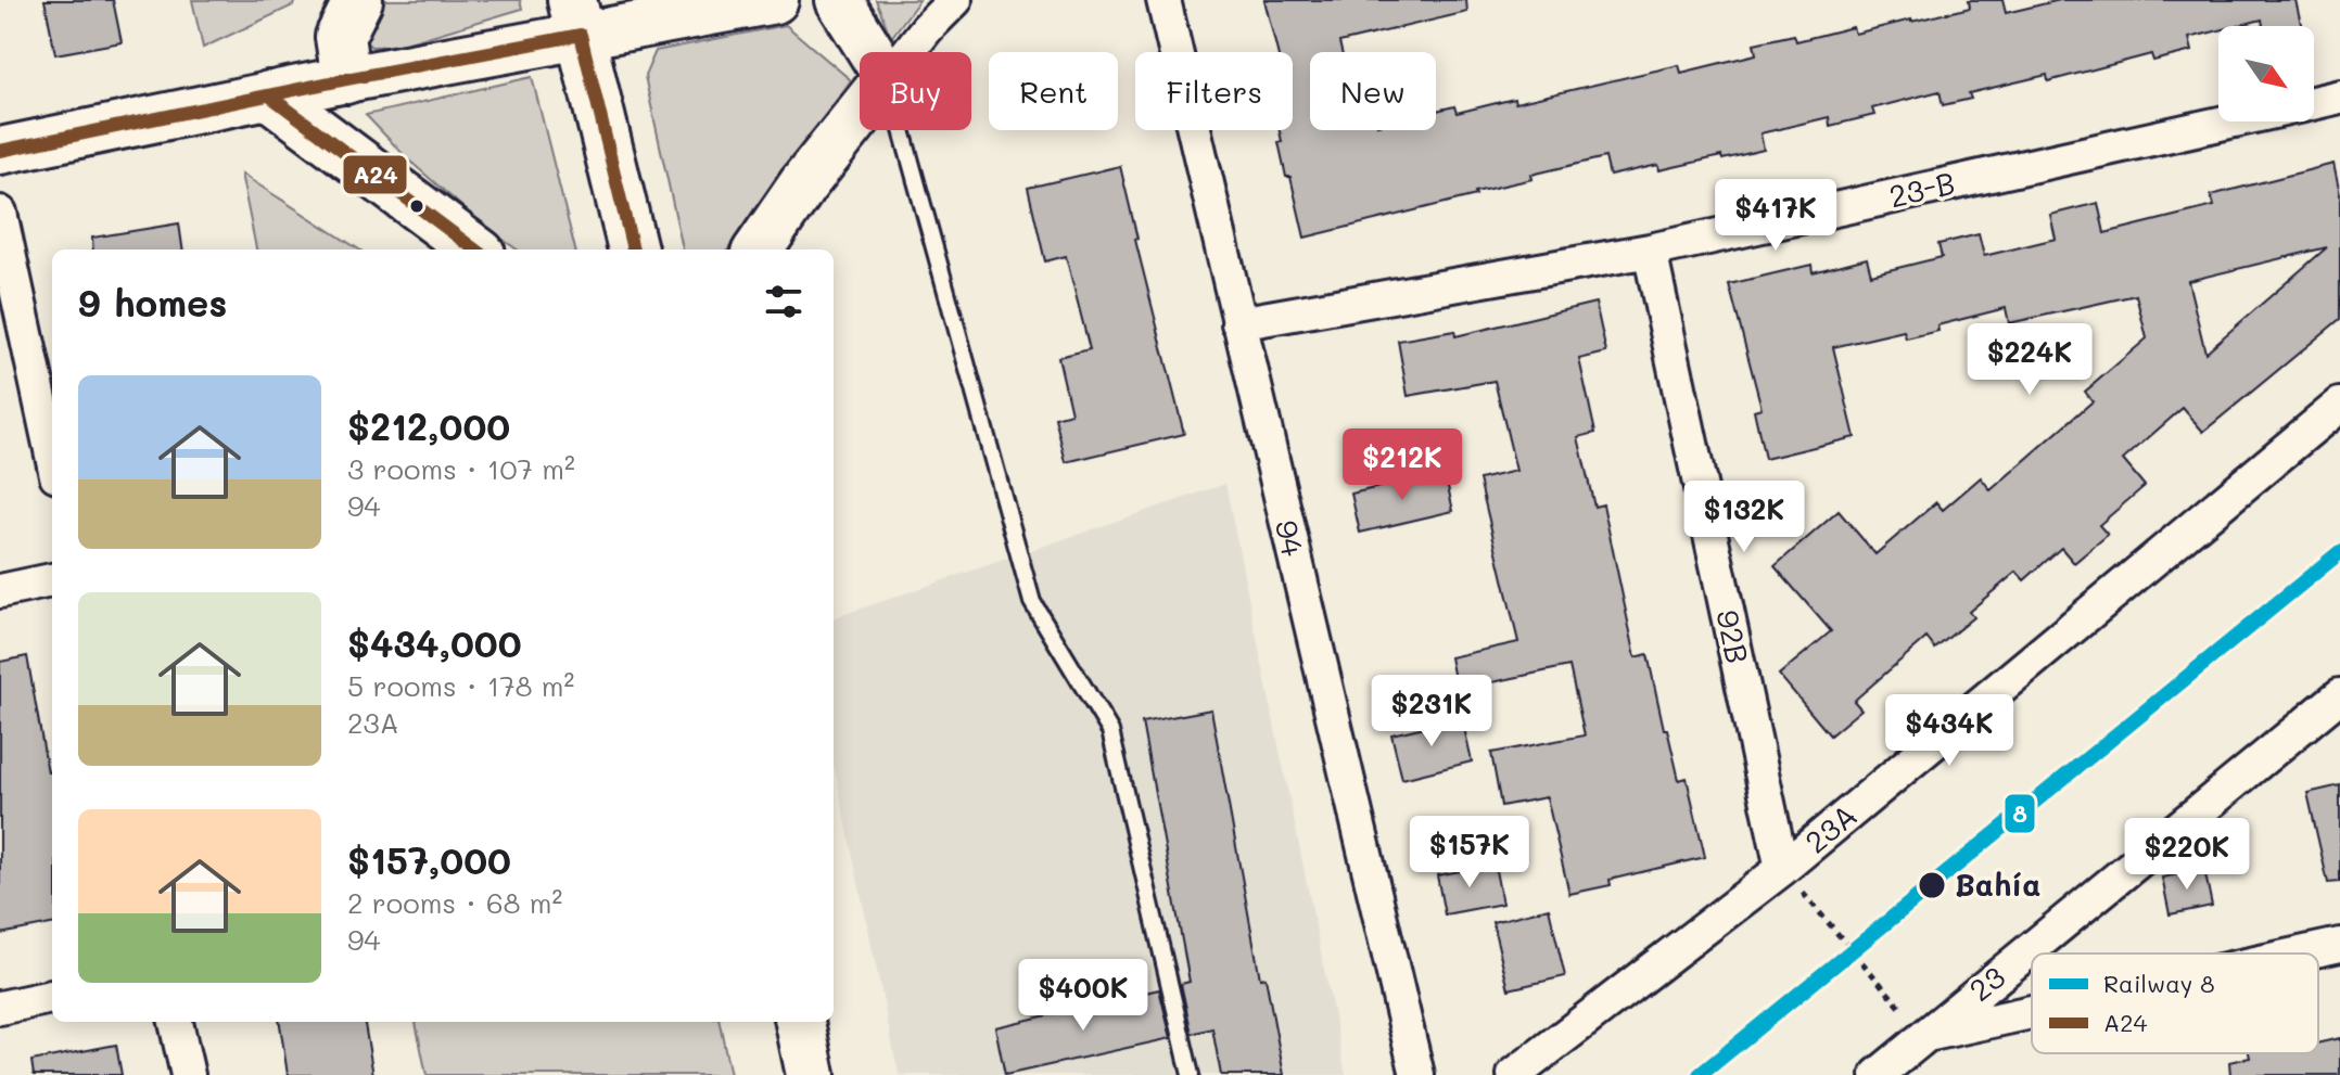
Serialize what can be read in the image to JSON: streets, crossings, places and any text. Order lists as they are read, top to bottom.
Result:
{
  "streets": {
    "street": [
      "23-B",
      "94",
      "92B",
      "23A",
      "23"
    ]
  },
  "crossings": [
    ["23-B", "94"],
    ["23-B", "92B"],
    ["92B", "23A"]
  ],
  "places": ["Bahía"],
  "lines": ["transit line A24", "rail line 8"],
  "legend": ["Railway 8", "A24"],
  "north": "bottom right",
  "page": {
    "chip": [
      "Buy",
      "Rent",
      "Filters",
      "New"
    ],
    "price": [
      "$417K",
      "$224K",
      "$212K",
      "$132K",
      "$231K",
      "$434K",
      "$157K",
      "$220K",
      "$400K"
    ],
    "heading": "9 homes",
    "list": [
      {
        "name": "$212,000",
        "note": "3 rooms · 107 m² · 94"
      },
      {
        "name": "$434,000",
        "note": "5 rooms · 178 m² · 23A"
      },
      {
        "name": "$157,000",
        "note": "2 rooms · 68 m² · 94"
      }
    ]
  }
}
